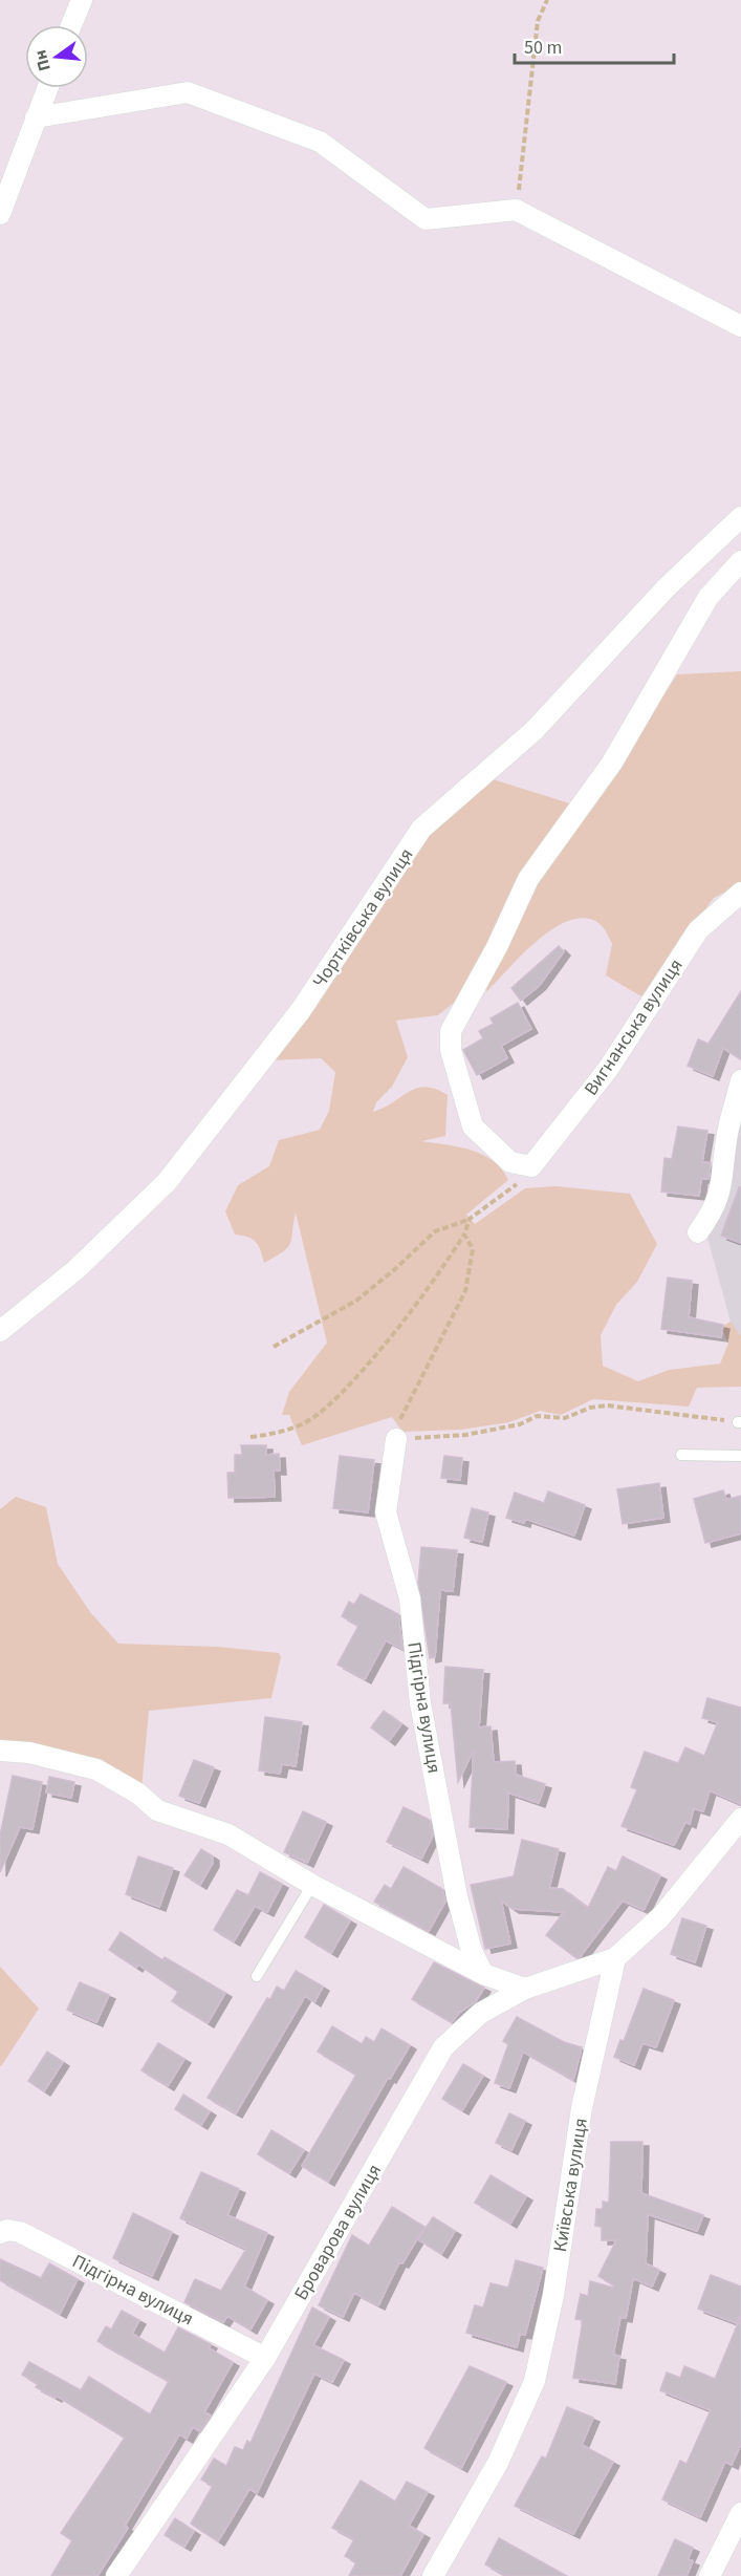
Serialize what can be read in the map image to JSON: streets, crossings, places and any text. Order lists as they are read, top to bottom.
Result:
{
  "streets": {
    "street": [
      "Чортківська вулиця",
      "Вигнанська вулиця",
      "Підгірна вулиця",
      "Київська вулиця",
      "Броварова вулиця"
    ]
  },
  "crossings": [
    ["Підгірна вулиця", "Броварова вулиця"],
    ["Київська вулиця", "Броварова вулиця"]
  ],
  "scale_bar": "50 m",
  "north": "left"
}
